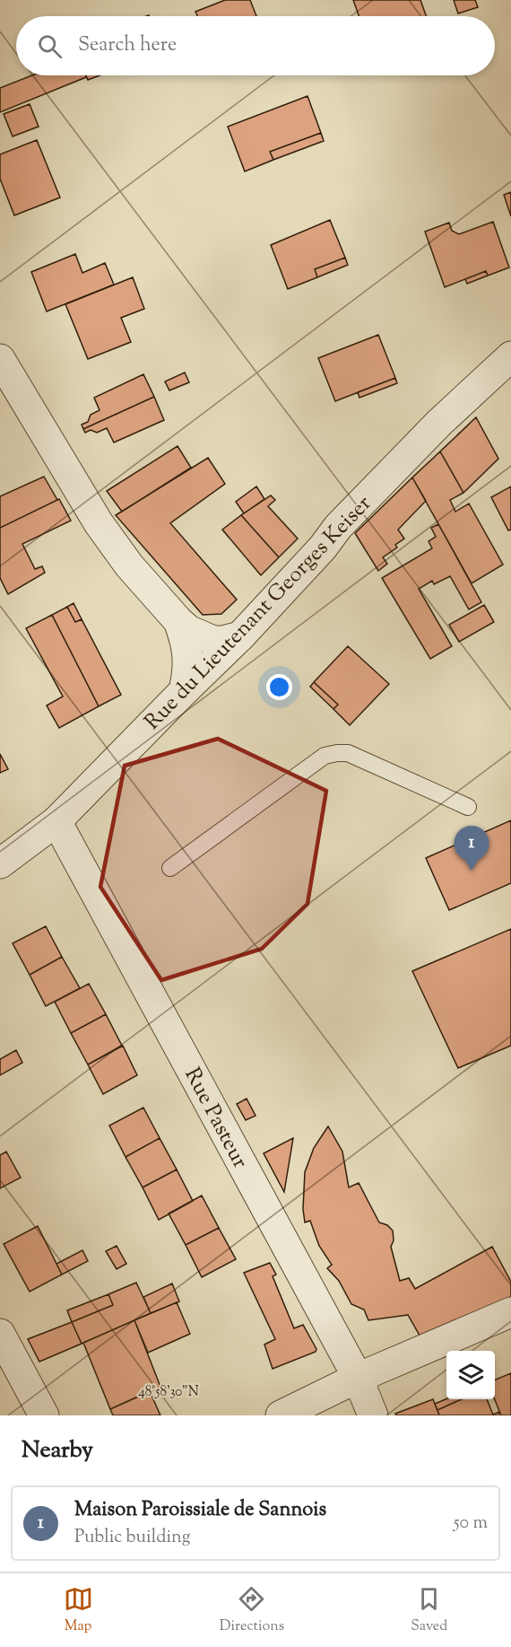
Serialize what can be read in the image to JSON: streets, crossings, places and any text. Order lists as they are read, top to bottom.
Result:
{
  "streets": {
    "street": ["Rue du Lieutenant Georges Keiser", "Rue Pasteur"]
  },
  "crossings": [
    ["Rue du Lieutenant Georges Keiser", "Rue Pasteur"]
  ],
  "page": {
    "search": "Search here",
    "pins": "1",
    "heading": "Nearby",
    "list": [
      {
        "mark": "1",
        "name": "Maison Paroissiale de Sannois",
        "note": "Public building",
        "value": "50 m"
      }
    ],
    "nav": ["Map", "Directions", "Saved"]
  },
  "coordinates": ["48°58'30\"N"]
}
